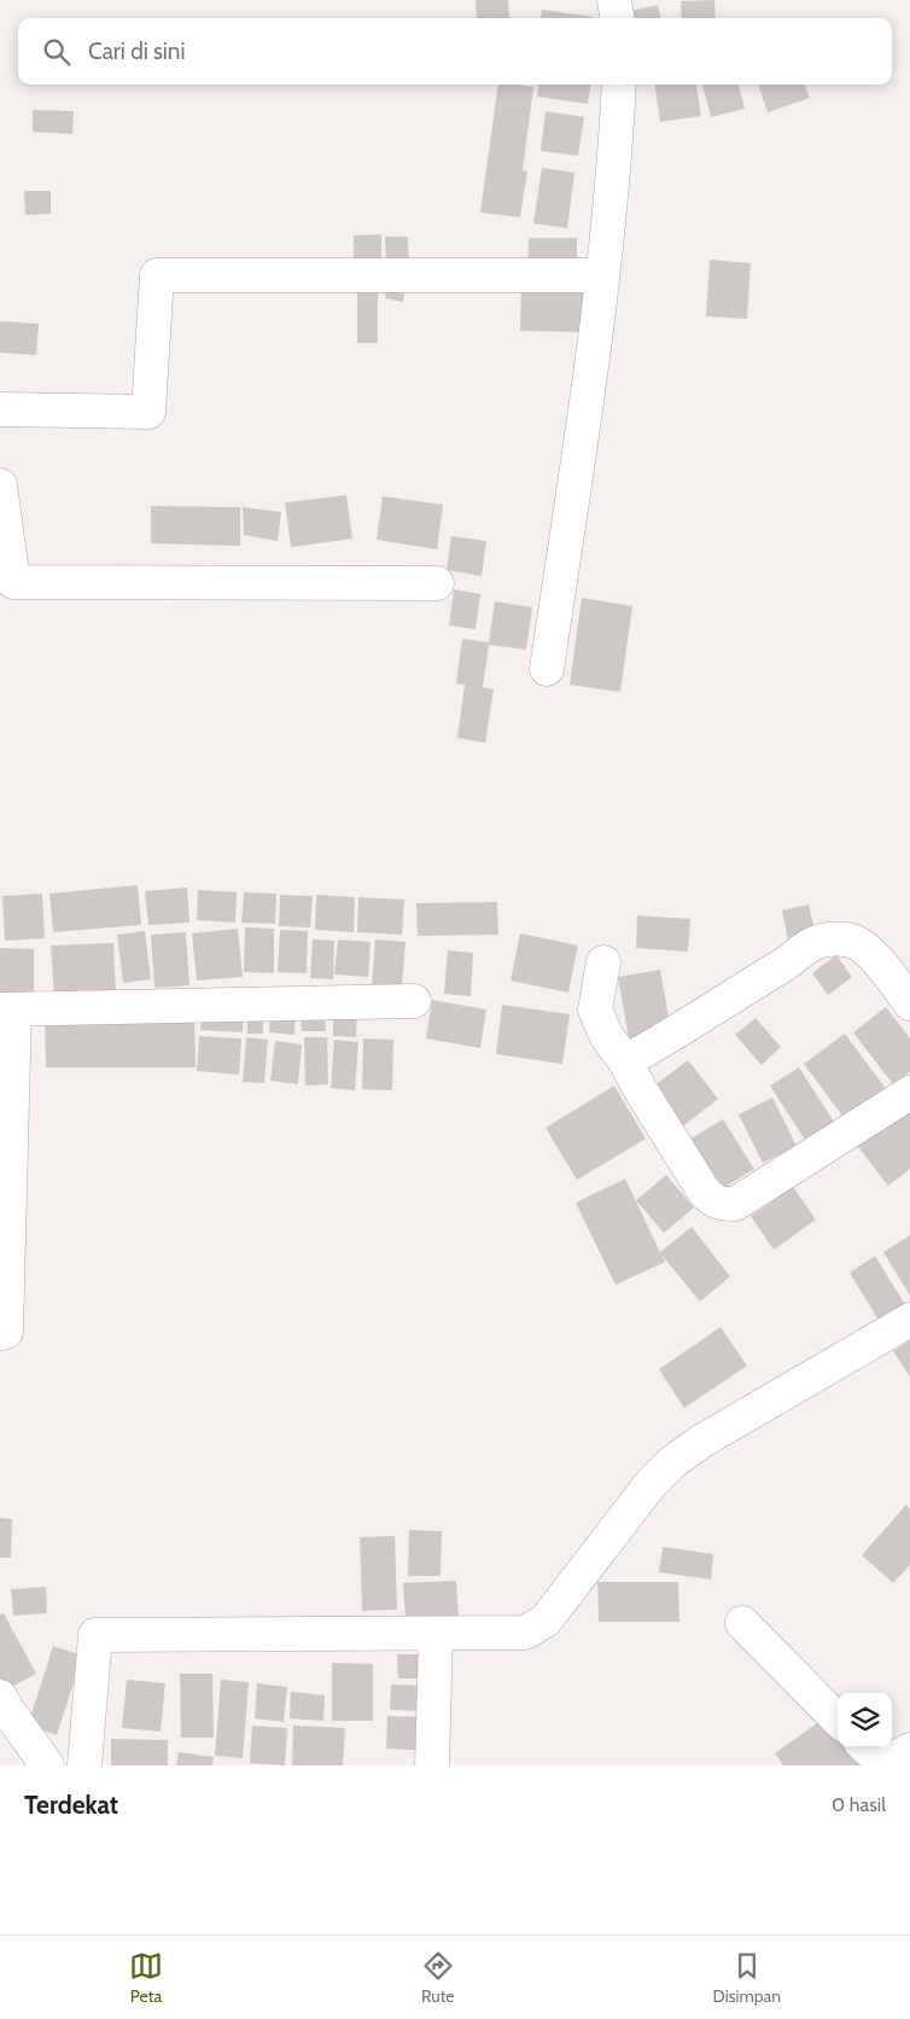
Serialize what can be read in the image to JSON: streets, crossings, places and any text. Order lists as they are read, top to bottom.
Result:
{
  "page": {
    "search": "Cari di sini",
    "heading": ["Terdekat", "0 hasil"],
    "nav": ["Peta", "Rute", "Disimpan"]
  }
}
